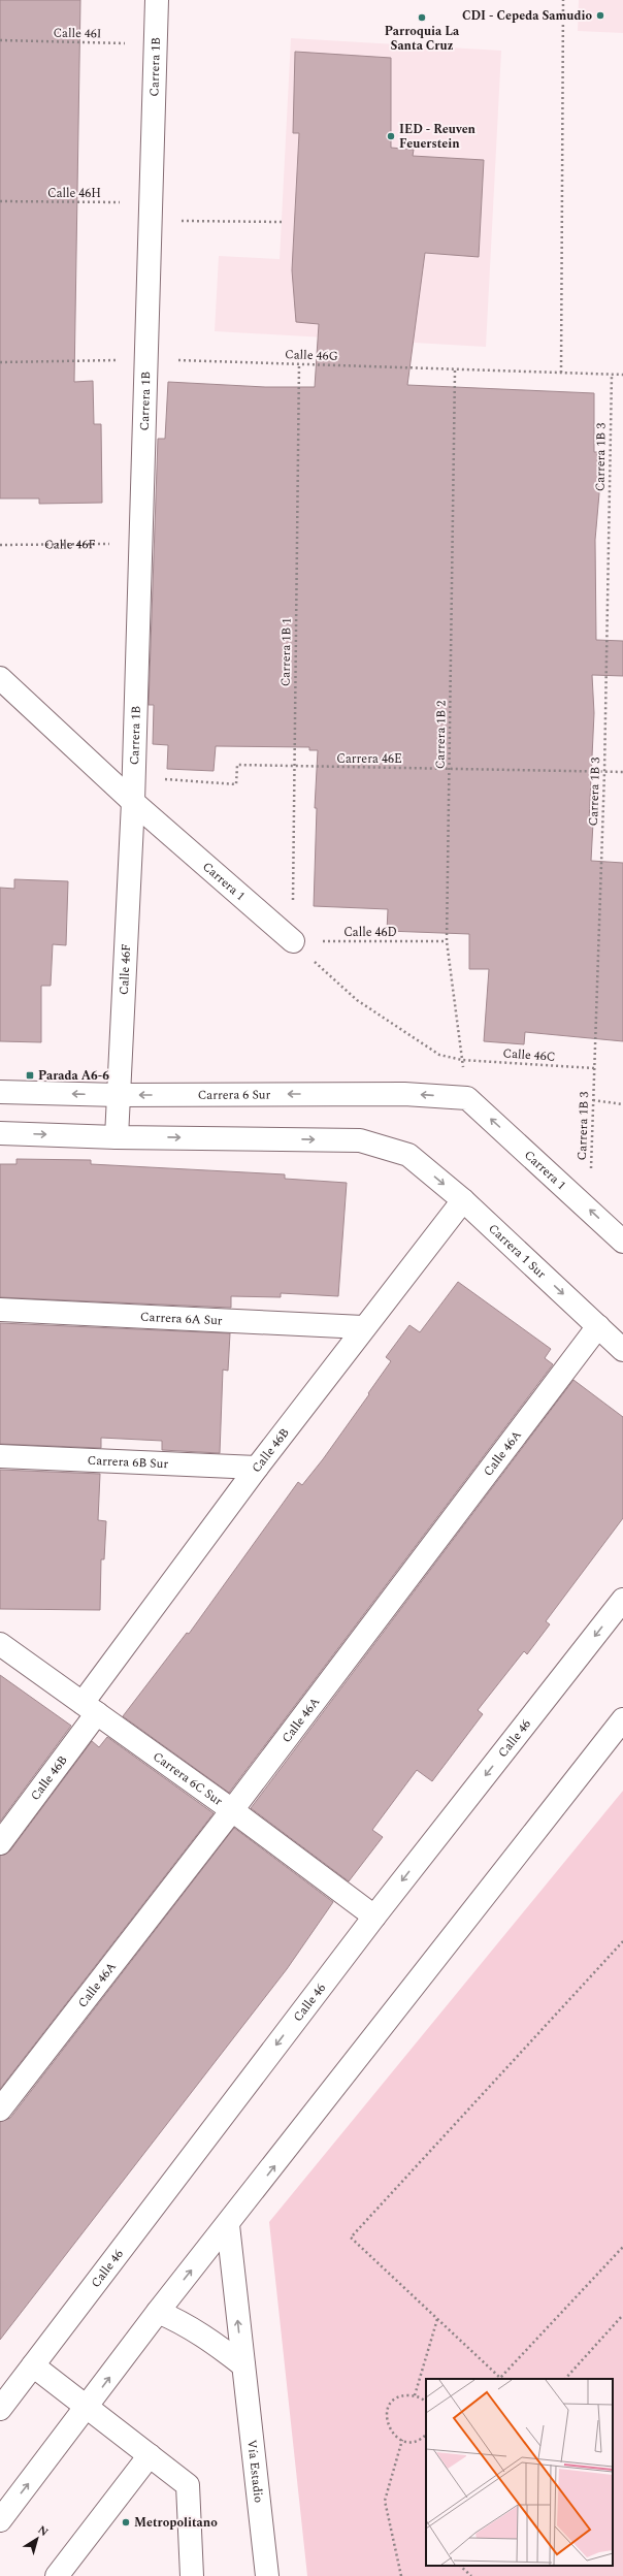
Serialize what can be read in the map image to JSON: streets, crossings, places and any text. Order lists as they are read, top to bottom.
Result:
{
  "streets": {
    "street": [
      "Carrera 1B",
      "Calle 46F",
      "Carrera 1",
      "Carrera 6 Sur",
      "Carrera 1 Sur",
      "Carrera 6A Sur",
      "Calle 46B",
      "Calle 46A",
      "Carrera 6B Sur",
      "Calle 46",
      "Carrera 6C Sur",
      "Vía Estadio"
    ],
    "path": [
      "Calle 46I",
      "Calle 46H",
      "Calle 46G",
      "Carrera 1B 3",
      "Carrera 1B 1",
      "Carrera 1B 2",
      "Carrera 46E",
      "Calle 46D",
      "Calle 46C"
    ]
  },
  "crossings": [
    ["Calle 46I", "Carrera 1B"],
    ["Carrera 1B", "Calle 46H"],
    ["Carrera 1B", "Calle 46G"],
    ["Carrera 1B", "Calle 46F"],
    ["Carrera 1B", "Carrera 46E"],
    ["Carrera 1B", "Carrera 1"],
    ["Calle 46G", "Carrera 1B 3"],
    ["Calle 46G", "Carrera 1B 1"],
    ["Calle 46G", "Carrera 1B 2"],
    ["Carrera 1B 3", "Carrera 46E"],
    ["Carrera 1B 3", "Carrera 1"],
    ["Carrera 1B 3", "Calle 46C"],
    ["Calle 46F", "Carrera 1"],
    ["Calle 46F", "Carrera 6 Sur"],
    ["Calle 46F", "Carrera 1 Sur"],
    ["Carrera 1B 1", "Carrera 46E"],
    ["Carrera 1B 1", "Carrera 1"],
    ["Carrera 1B 1", "Calle 46D"],
    ["Carrera 1B 2", "Carrera 46E"],
    ["Carrera 1B 2", "Carrera 1"],
    ["Carrera 1B 2", "Calle 46D"],
    ["Carrera 1B 2", "Calle 46C"],
    ["Carrera 1B 2", "Carrera 6 Sur"],
    ["Carrera 1", "Calle 46D"],
    ["Carrera 1", "Carrera 6 Sur"],
    ["Carrera 1 Sur", "Calle 46B"],
    ["Carrera 1 Sur", "Calle 46A"],
    ["Carrera 6A Sur", "Calle 46B"],
    ["Calle 46B", "Carrera 6B Sur"],
    ["Calle 46B", "Carrera 6C Sur"],
    ["Calle 46A", "Carrera 6C Sur"],
    ["Calle 46", "Carrera 6C Sur"]
  ],
  "one_way": ["Carrera 6 Sur", "Carrera 1 Sur", "Vía Estadio"],
  "places": {
    "other": [
      "CDI - Cepeda Samudio",
      "Parroquia La Santa Cruz",
      "IED - Reuven Feuerstein",
      "Metropolitano"
    ],
    "transit": ["Parada A6-6"]
  },
  "north": "top right"
}
